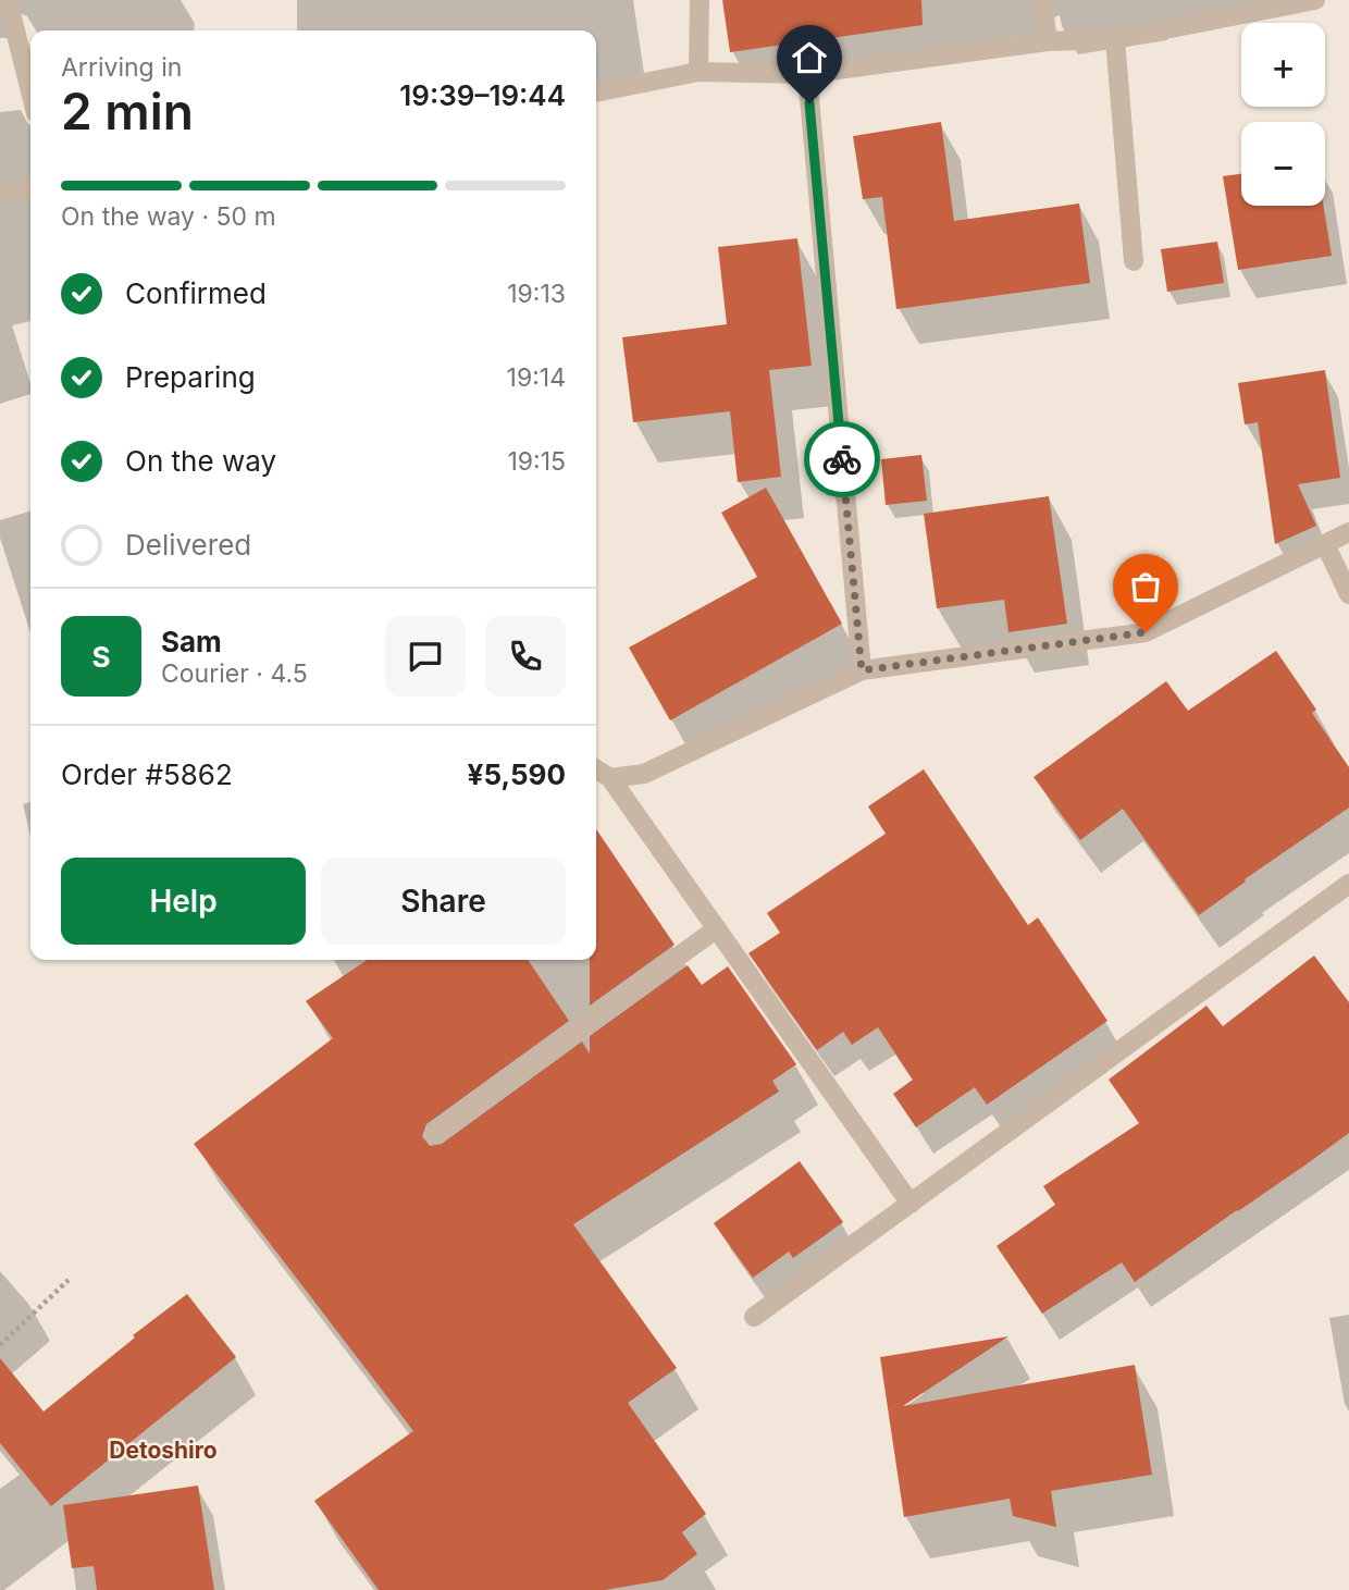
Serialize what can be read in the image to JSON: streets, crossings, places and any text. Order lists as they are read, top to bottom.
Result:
{
  "districts": ["Detoshiro"],
  "page": {
    "map_buttons": ["+", "−"],
    "heading": ["2 min", "Arriving in", "19:39–19:44"],
    "panel": [
      "Sam",
      "Courier · 4.5",
      "Order #5862",
      "¥5,590"
    ],
    "bar": "On the way · 50 m",
    "list": [
      ["Confirmed", "19:13"],
      ["Preparing", "19:14"],
      ["On the way", "19:15"],
      "Delivered"
    ],
    "round": "S",
    "buttons": ["Help", "Share"]
  }
}
